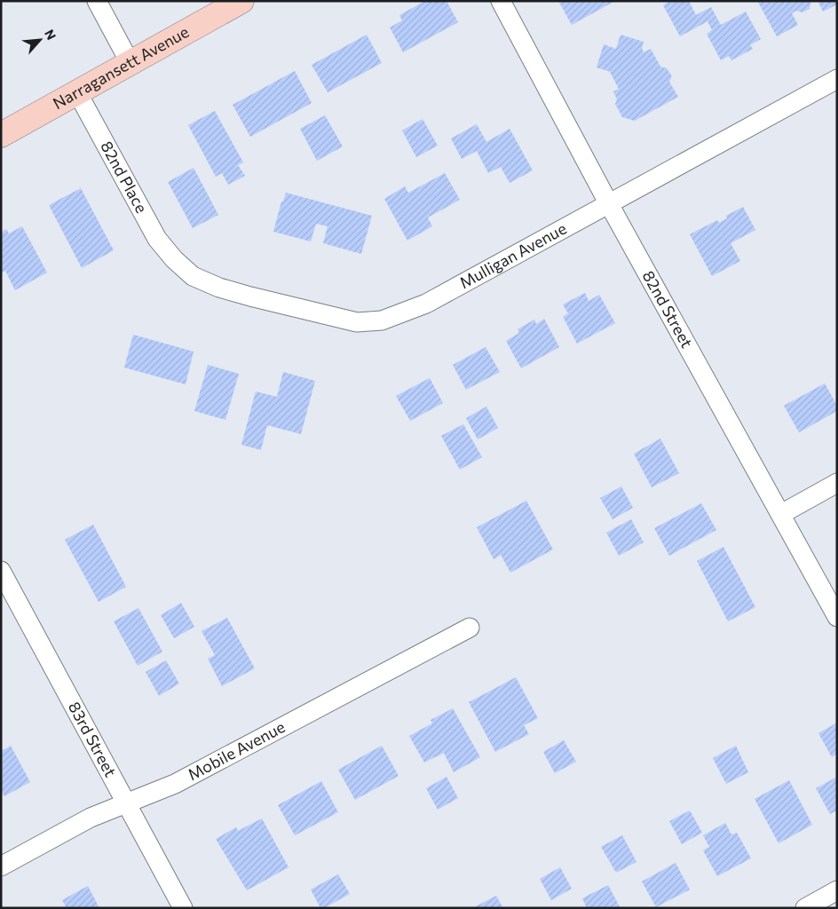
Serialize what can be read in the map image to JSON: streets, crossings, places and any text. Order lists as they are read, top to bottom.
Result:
{
  "streets": {
    "street": [
      "Narragansett Avenue",
      "82nd Place",
      "Mulligan Avenue",
      "82nd Street",
      "83rd Street",
      "Mobile Avenue"
    ]
  },
  "crossings": [
    ["Narragansett Avenue", "82nd Place"],
    ["82nd Place", "Mulligan Avenue"],
    ["Mulligan Avenue", "82nd Street"],
    ["83rd Street", "Mobile Avenue"]
  ],
  "north": "top right"
}
